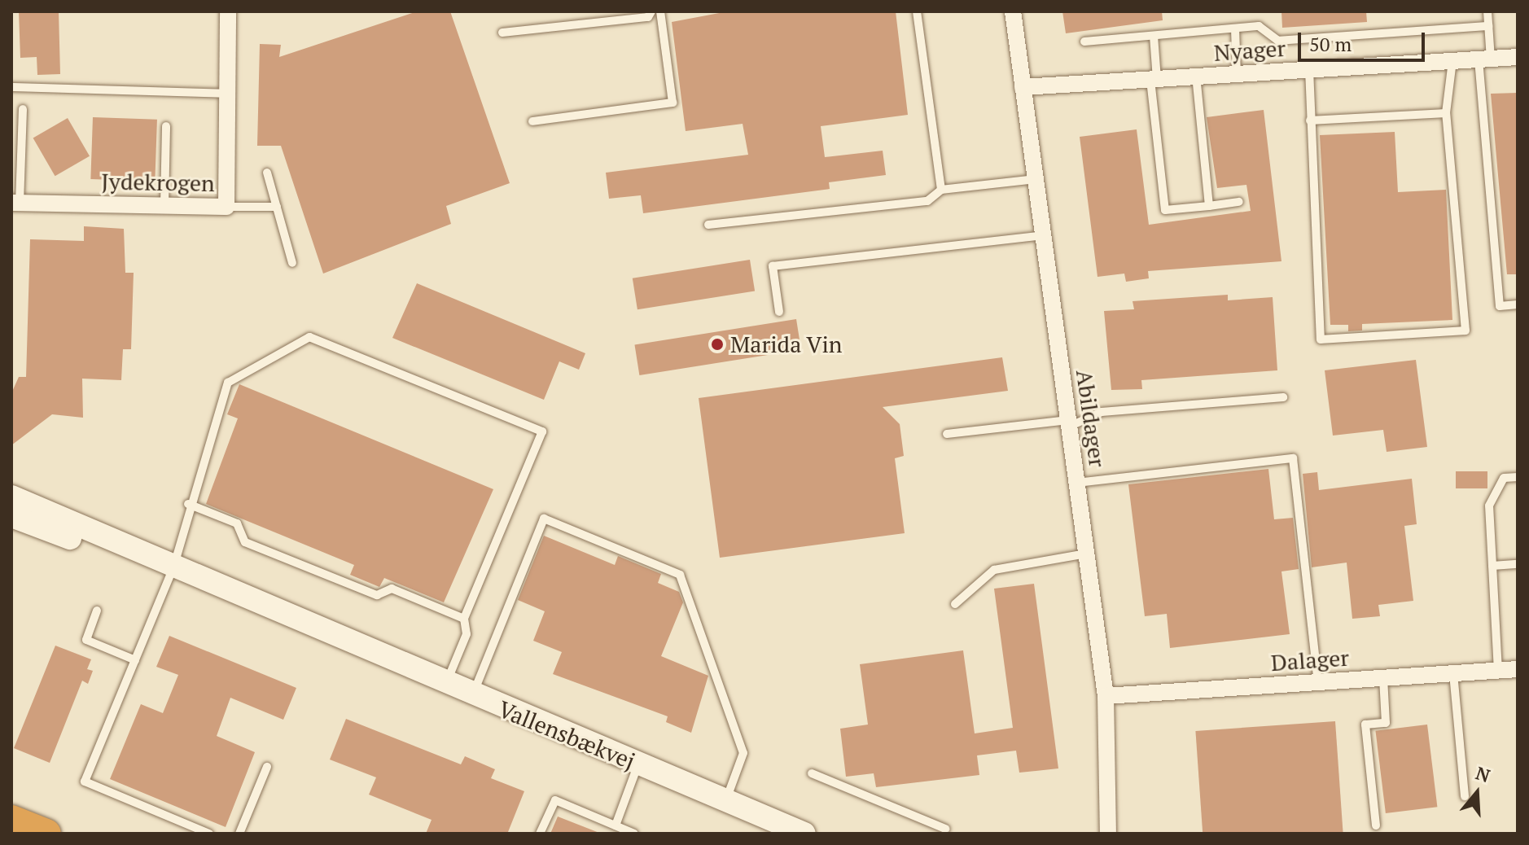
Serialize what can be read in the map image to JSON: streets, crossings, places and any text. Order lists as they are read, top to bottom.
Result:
{
  "streets": {
    "street": [
      "Nyager",
      "Jydekrogen",
      "Abildager",
      "Dalager",
      "Vallensbækvej"
    ]
  },
  "crossings": [
    ["Nyager", "Abildager"],
    ["Abildager", "Dalager"]
  ],
  "places": ["Marida Vin"],
  "scale_bar": "50 m",
  "north": "top"
}
